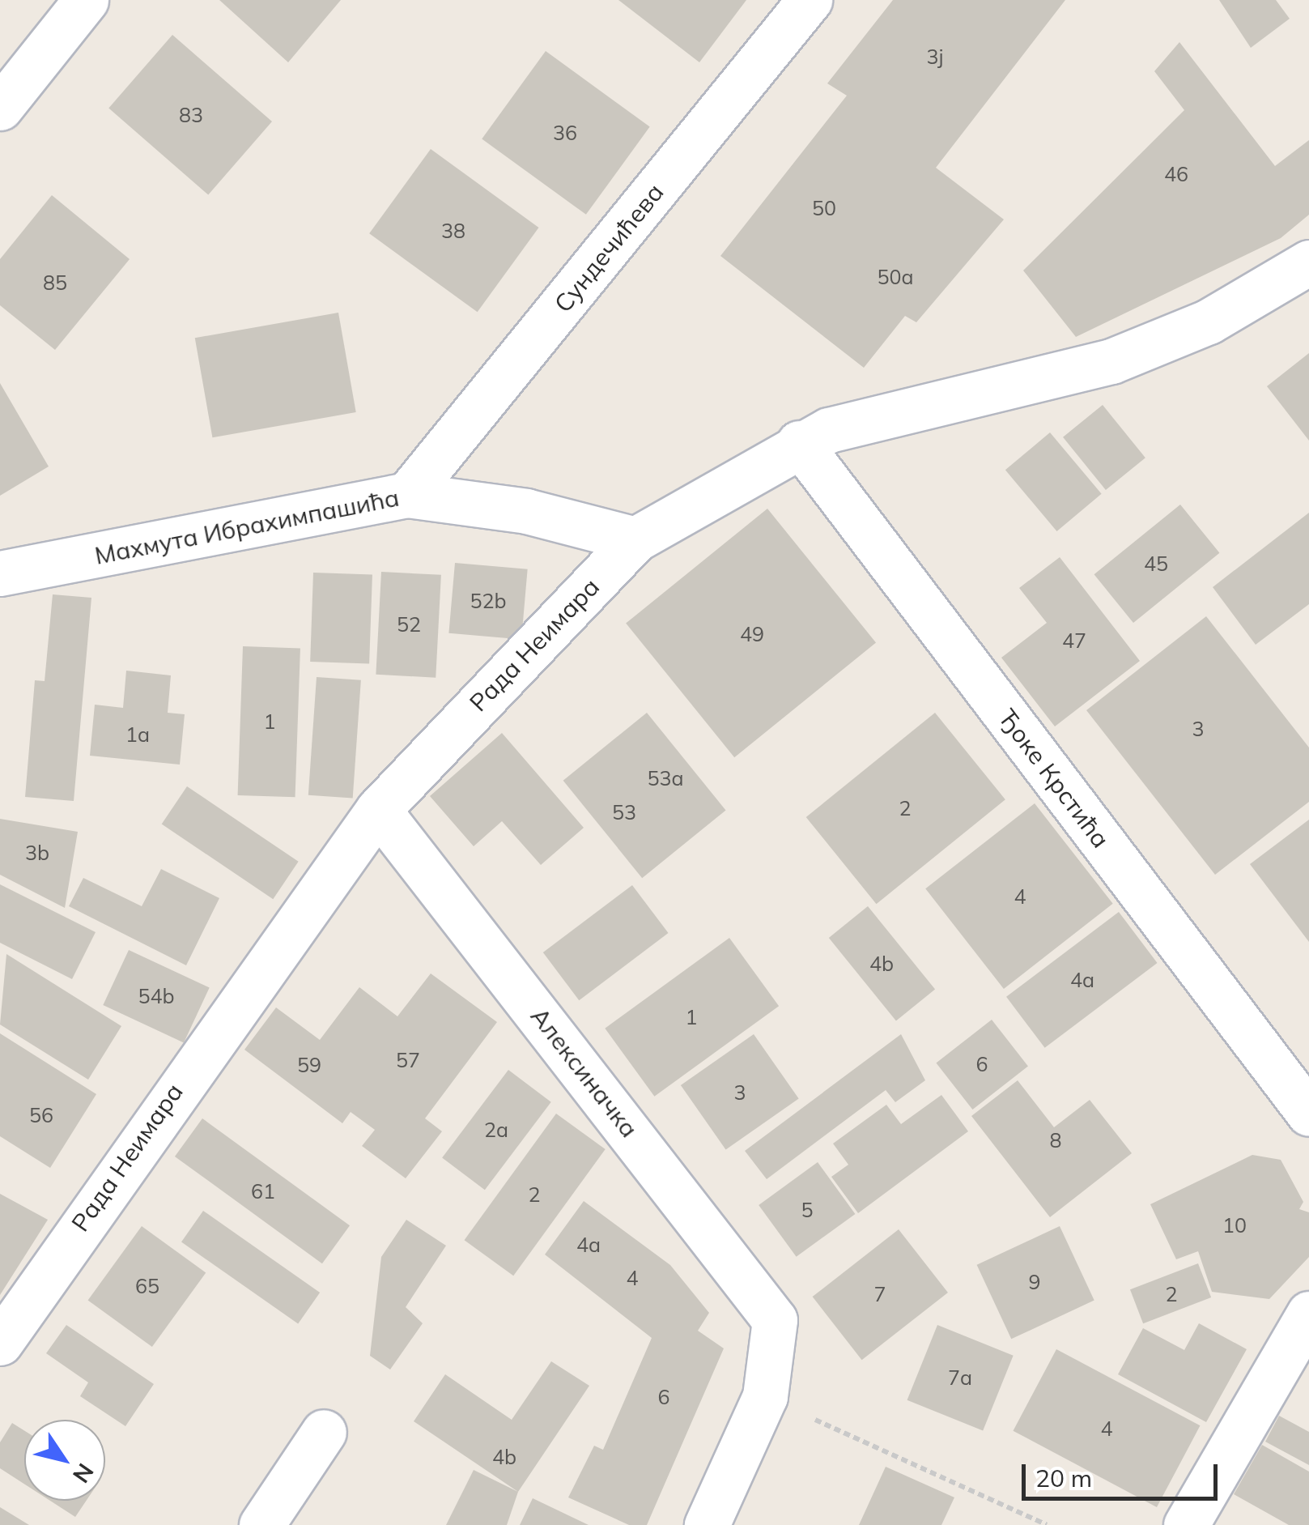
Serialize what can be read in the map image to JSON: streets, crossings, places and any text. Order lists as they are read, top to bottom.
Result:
{
  "streets": {
    "street": [
      "Сундечићева",
      "Махмута Ибрахимпашића",
      "Рада Неимара",
      "Ђоке Крстића",
      "Алексиначка"
    ]
  },
  "crossings": [
    ["Сундечићева", "Махмута Ибрахимпашића"],
    ["Махмута Ибрахимпашића", "Рада Неимара"],
    ["Рада Неимара", "Ђоке Крстића"],
    ["Рада Неимара", "Алексиначка"]
  ],
  "house_numbers": [
    "3j",
    "83",
    "36",
    "46",
    "50",
    "38",
    "50a",
    "85",
    "45",
    "52b",
    "52",
    "49",
    "47",
    "1",
    "3",
    "1a",
    "53a",
    "2",
    "53",
    "3b",
    "4",
    "4b",
    "4a",
    "54b",
    "1",
    "57",
    "6",
    "59",
    "3",
    "56",
    "2a",
    "8",
    "61",
    "2",
    "5",
    "10",
    "4a",
    "4",
    "9",
    "65",
    "7",
    "2",
    "7a",
    "6",
    "4",
    "4b"
  ],
  "scale_bar": "20 m",
  "north": "bottom right"
}
